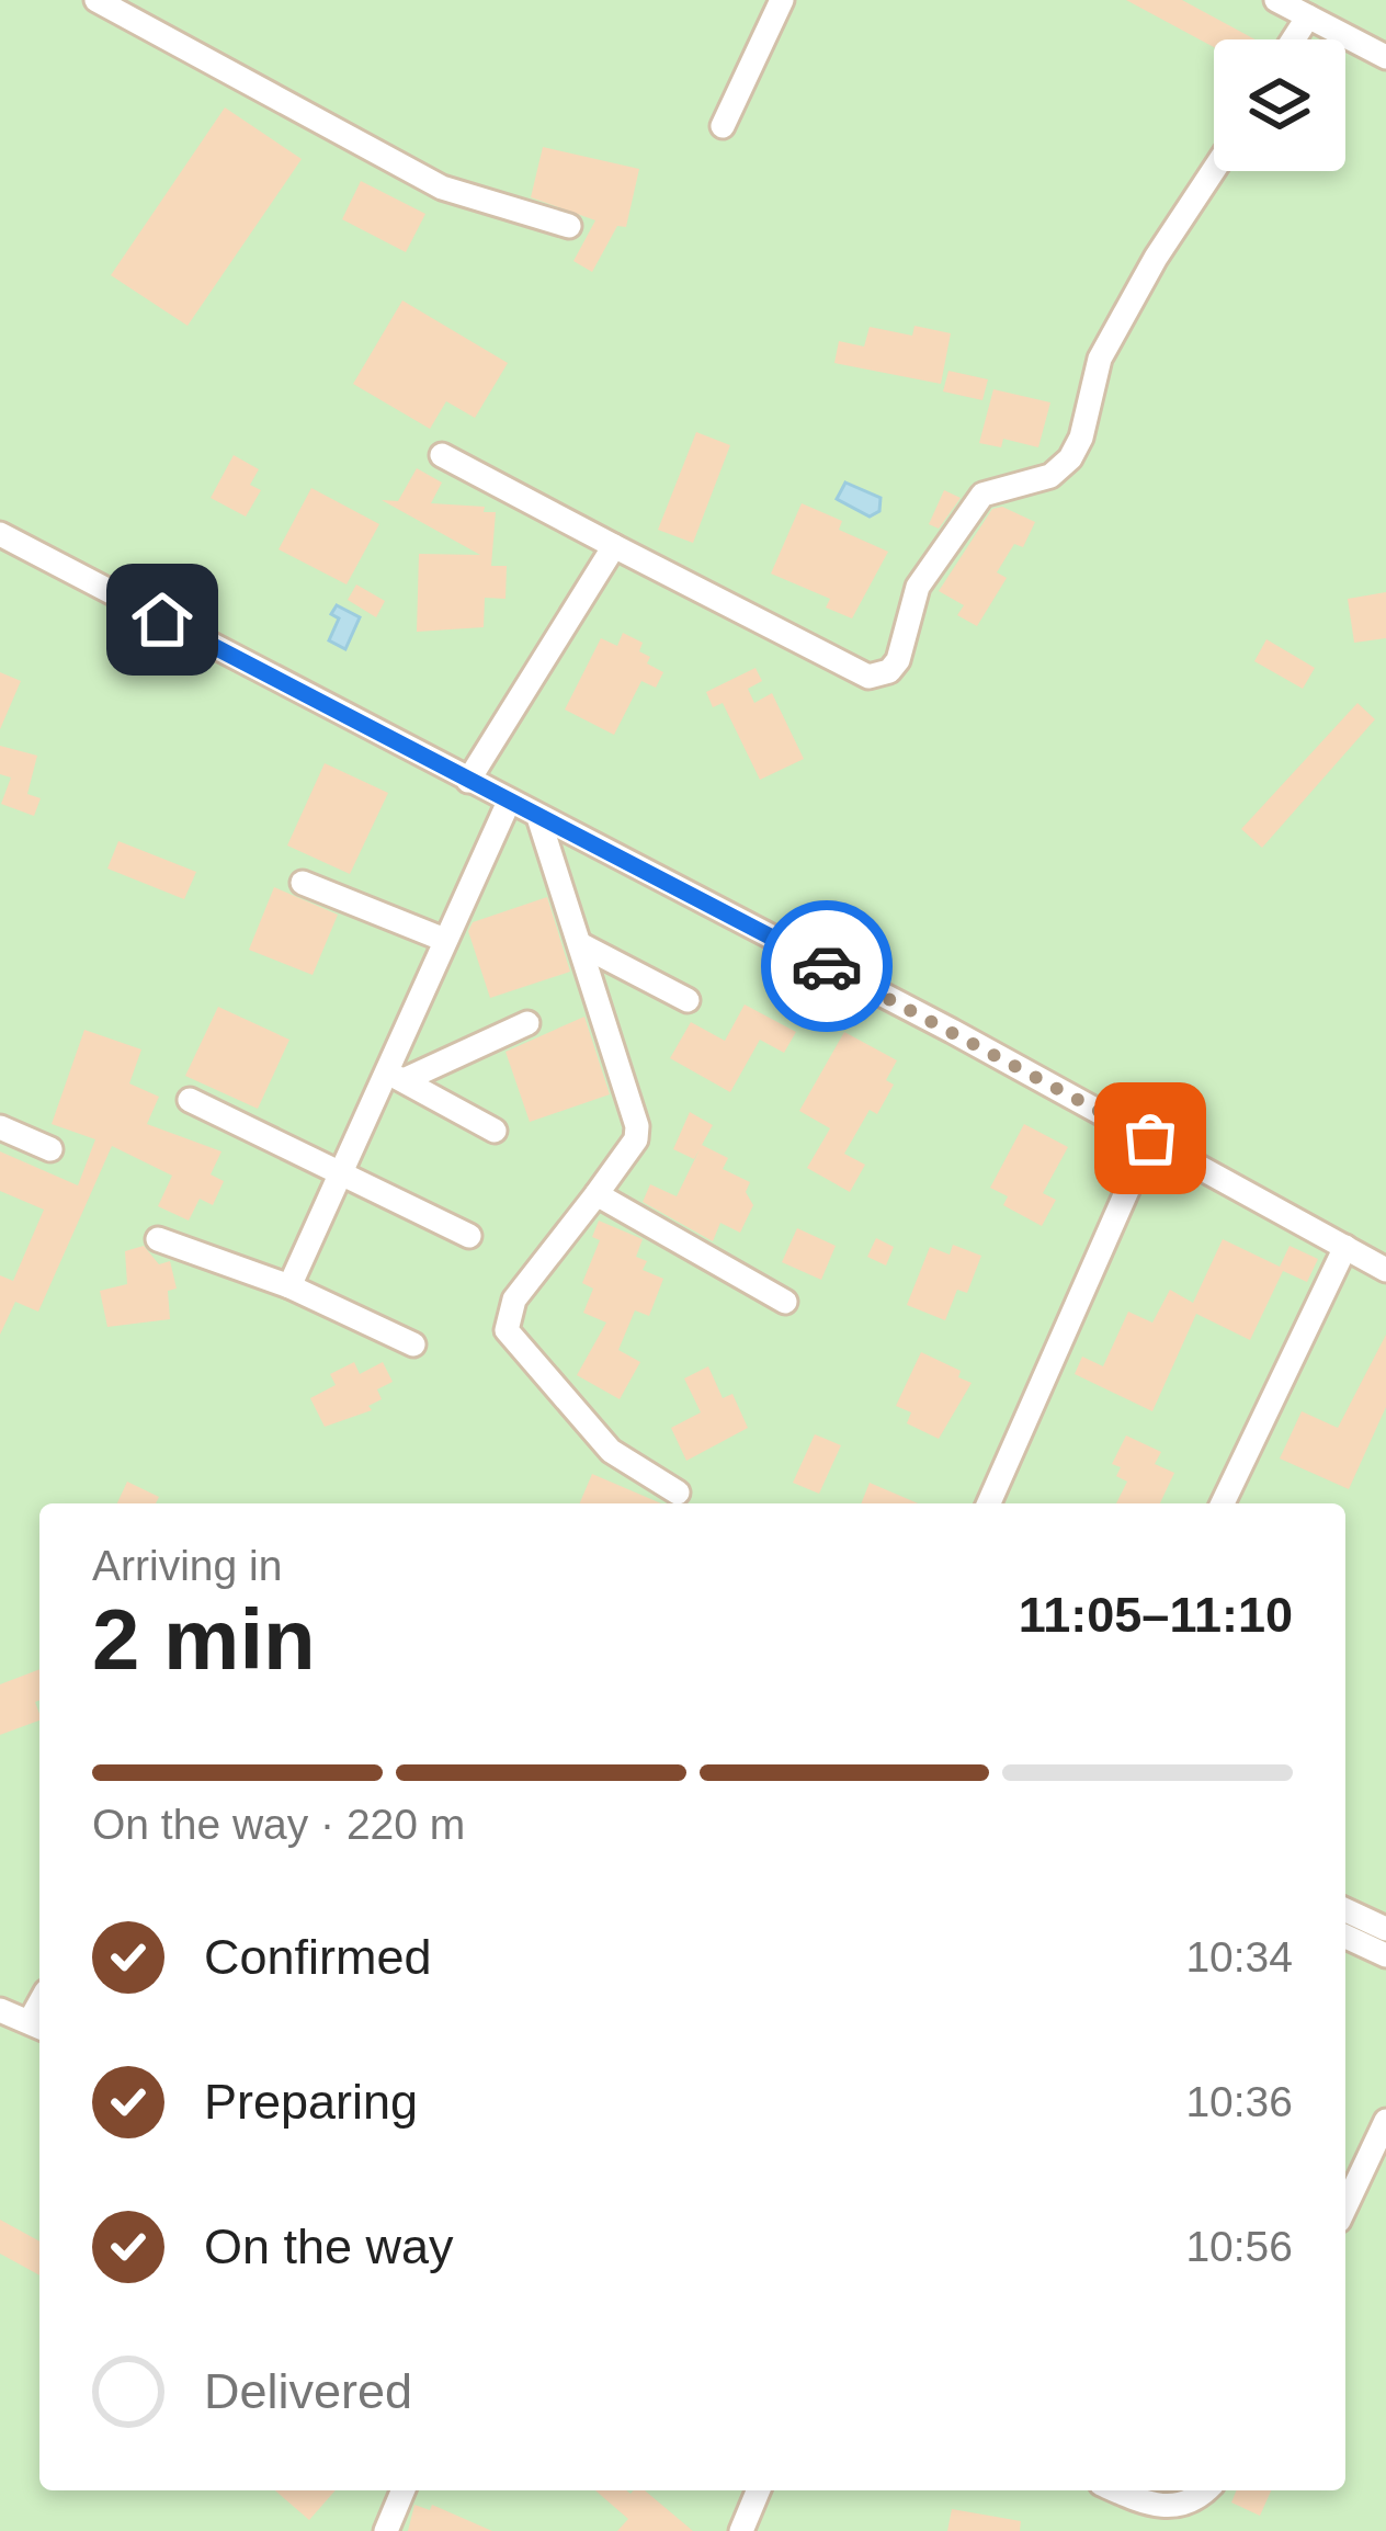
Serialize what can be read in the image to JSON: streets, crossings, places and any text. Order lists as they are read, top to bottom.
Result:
{
  "page": {
    "heading": ["2 min", "Arriving in", "11:05–11:10"],
    "bar": "On the way · 220 m",
    "list": [
      ["Confirmed", "10:34"],
      ["Preparing", "10:36"],
      ["On the way", "10:56"],
      "Delivered"
    ]
  }
}
